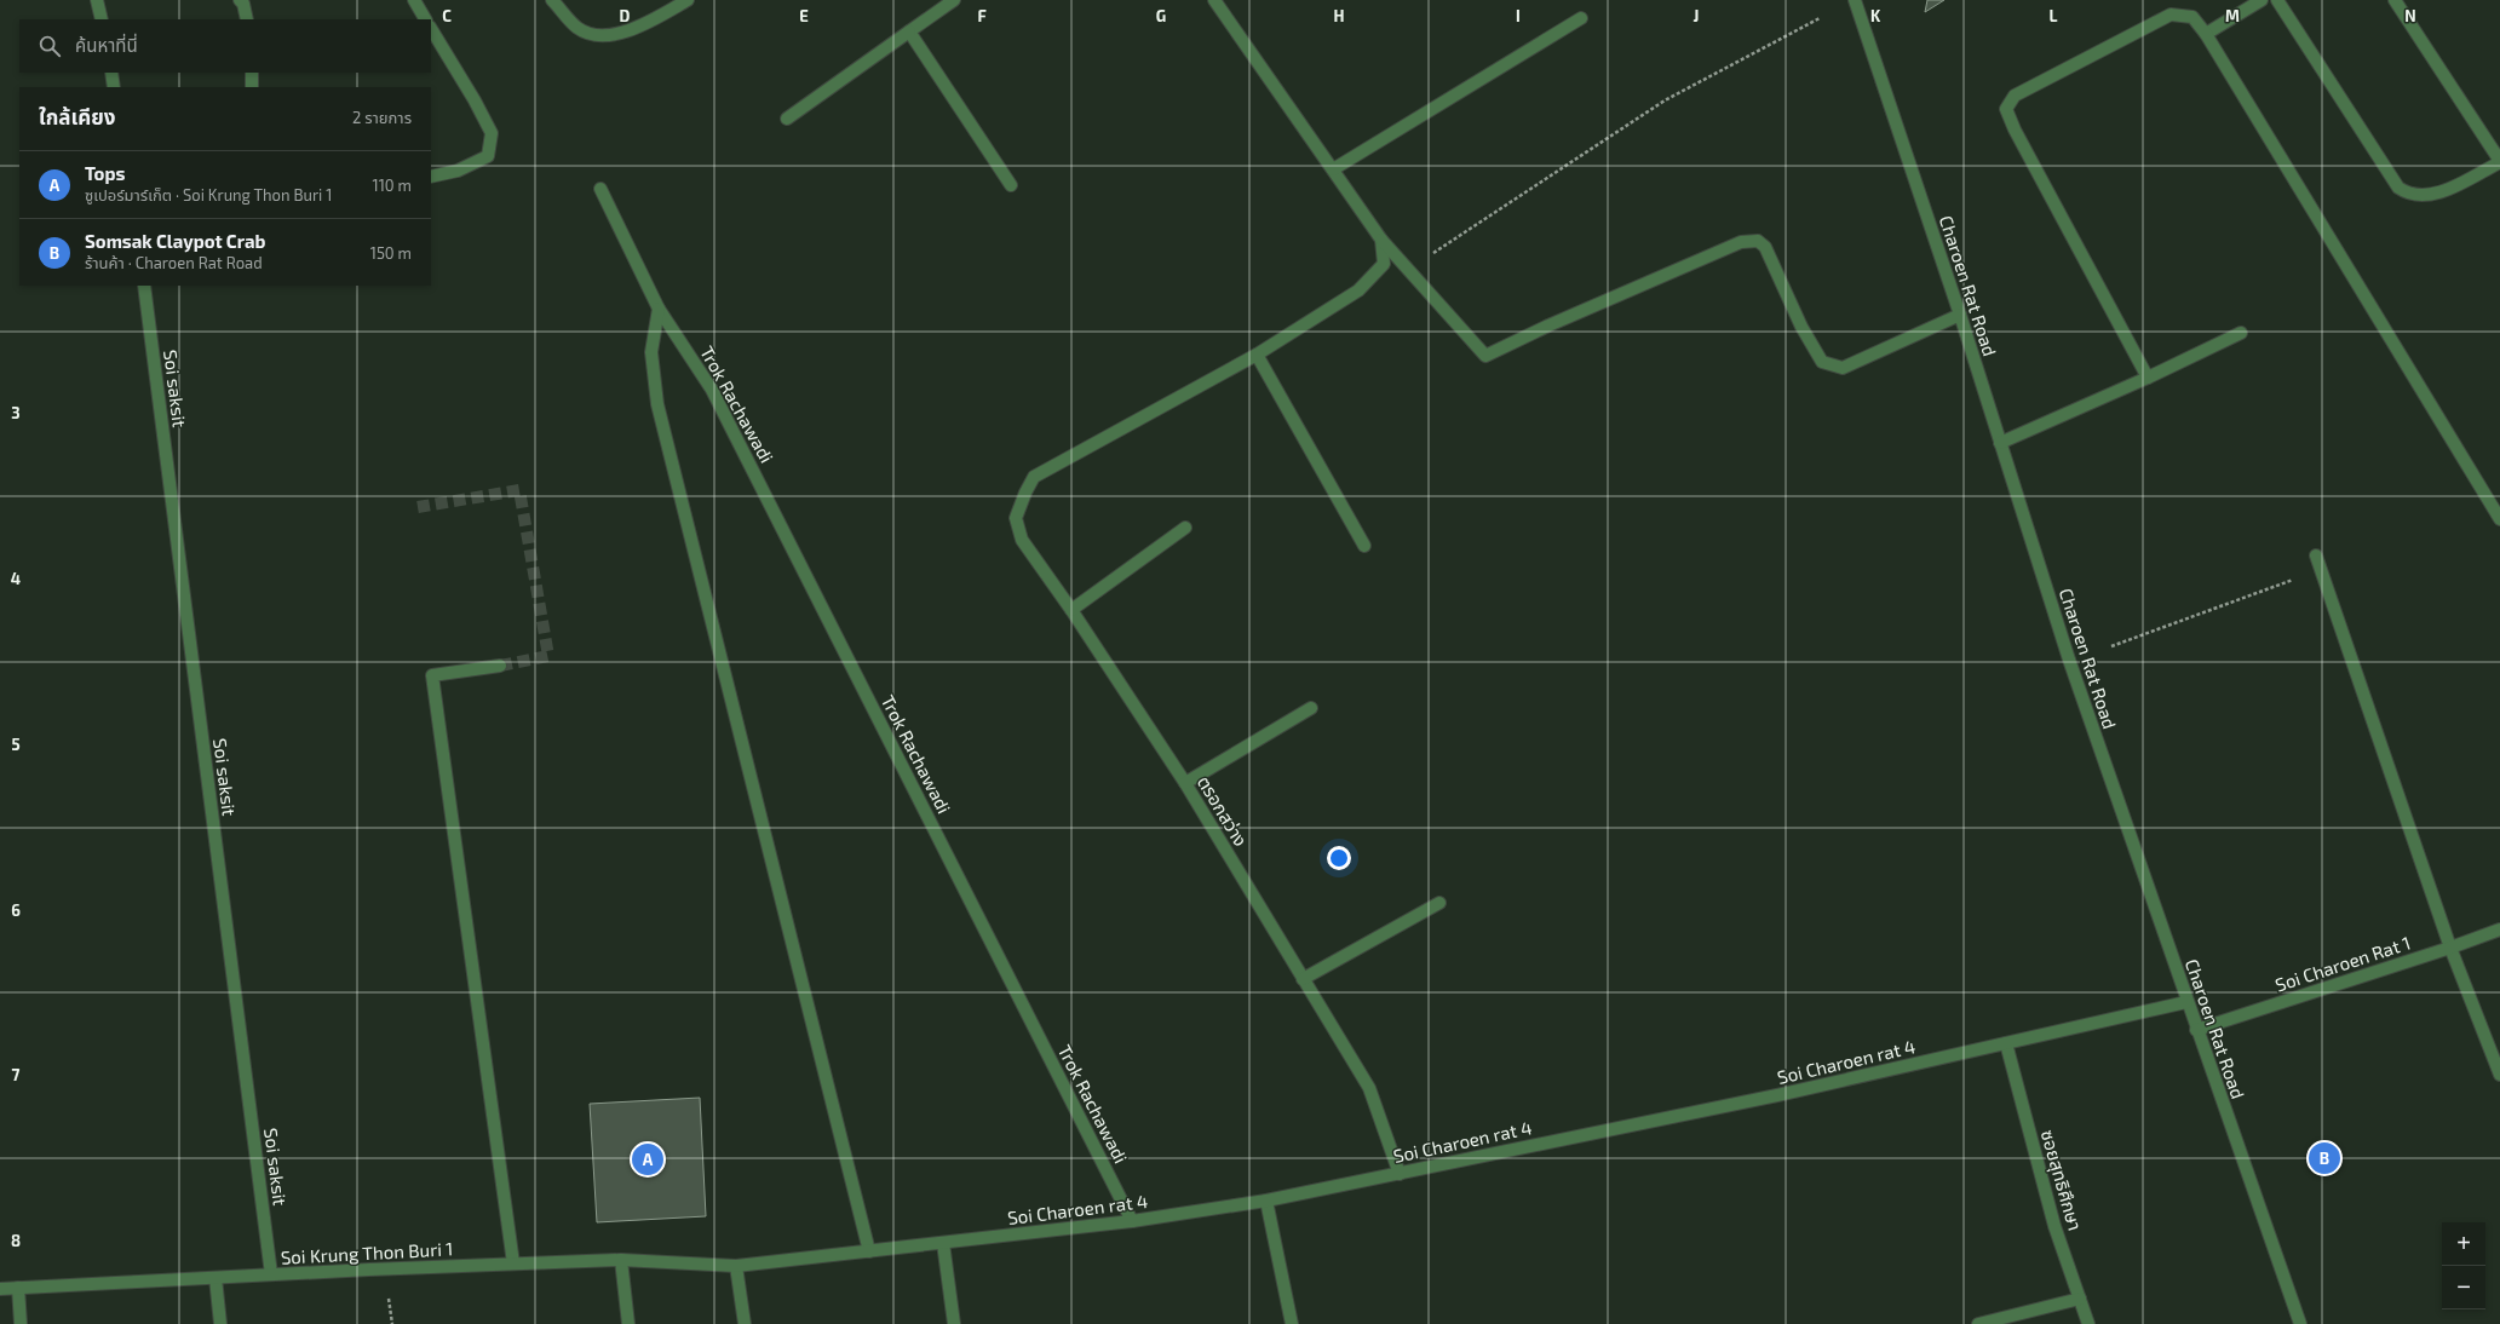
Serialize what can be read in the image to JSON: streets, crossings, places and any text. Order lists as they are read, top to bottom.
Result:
{
  "streets": {
    "street": [
      "Charoen Rat Road",
      "Soi saksit",
      "Trok Rachawadi",
      "ตรอกสว่าง",
      "Soi Charoen Rat 1",
      "Soi Charoen rat 4",
      "ซอยสุทธิศึกษา",
      "Soi Krung Thon Buri 1"
    ]
  },
  "crossings": [
    ["Charoen Rat Road", "Soi Charoen Rat 1"],
    ["Charoen Rat Road", "Soi Charoen rat 4"],
    ["Soi saksit", "Soi Krung Thon Buri 1"],
    ["Trok Rachawadi", "Soi Charoen rat 4"],
    ["ตรอกสว่าง", "Soi Charoen rat 4"],
    ["Soi Charoen rat 4", "ซอยสุทธิศึกษา"],
    ["Soi Charoen rat 4", "Soi Krung Thon Buri 1"]
  ],
  "page": {
    "search": "ค้นหาที่นี่",
    "heading": ["ใกล้เคียง", "2 รายการ"],
    "list": [
      {
        "mark": "A",
        "name": "Tops",
        "note": "ซูเปอร์มาร์เก็ต · Soi Krung Thon Buri 1",
        "value": "110 m"
      },
      {
        "mark": "B",
        "name": "Somsak Claypot Crab",
        "note": "ร้านค้า · Charoen Rat Road",
        "value": "150 m"
      }
    ],
    "pins": ["B", "A"],
    "map_buttons": ["+", "−"]
  },
  "grid": {
    "columns": [
      "C",
      "D",
      "E",
      "F",
      "G",
      "H",
      "I",
      "J",
      "K",
      "L",
      "M",
      "N"
    ],
    "rows": [
      "3",
      "4",
      "5",
      "6",
      "7",
      "8"
    ]
  }
}
